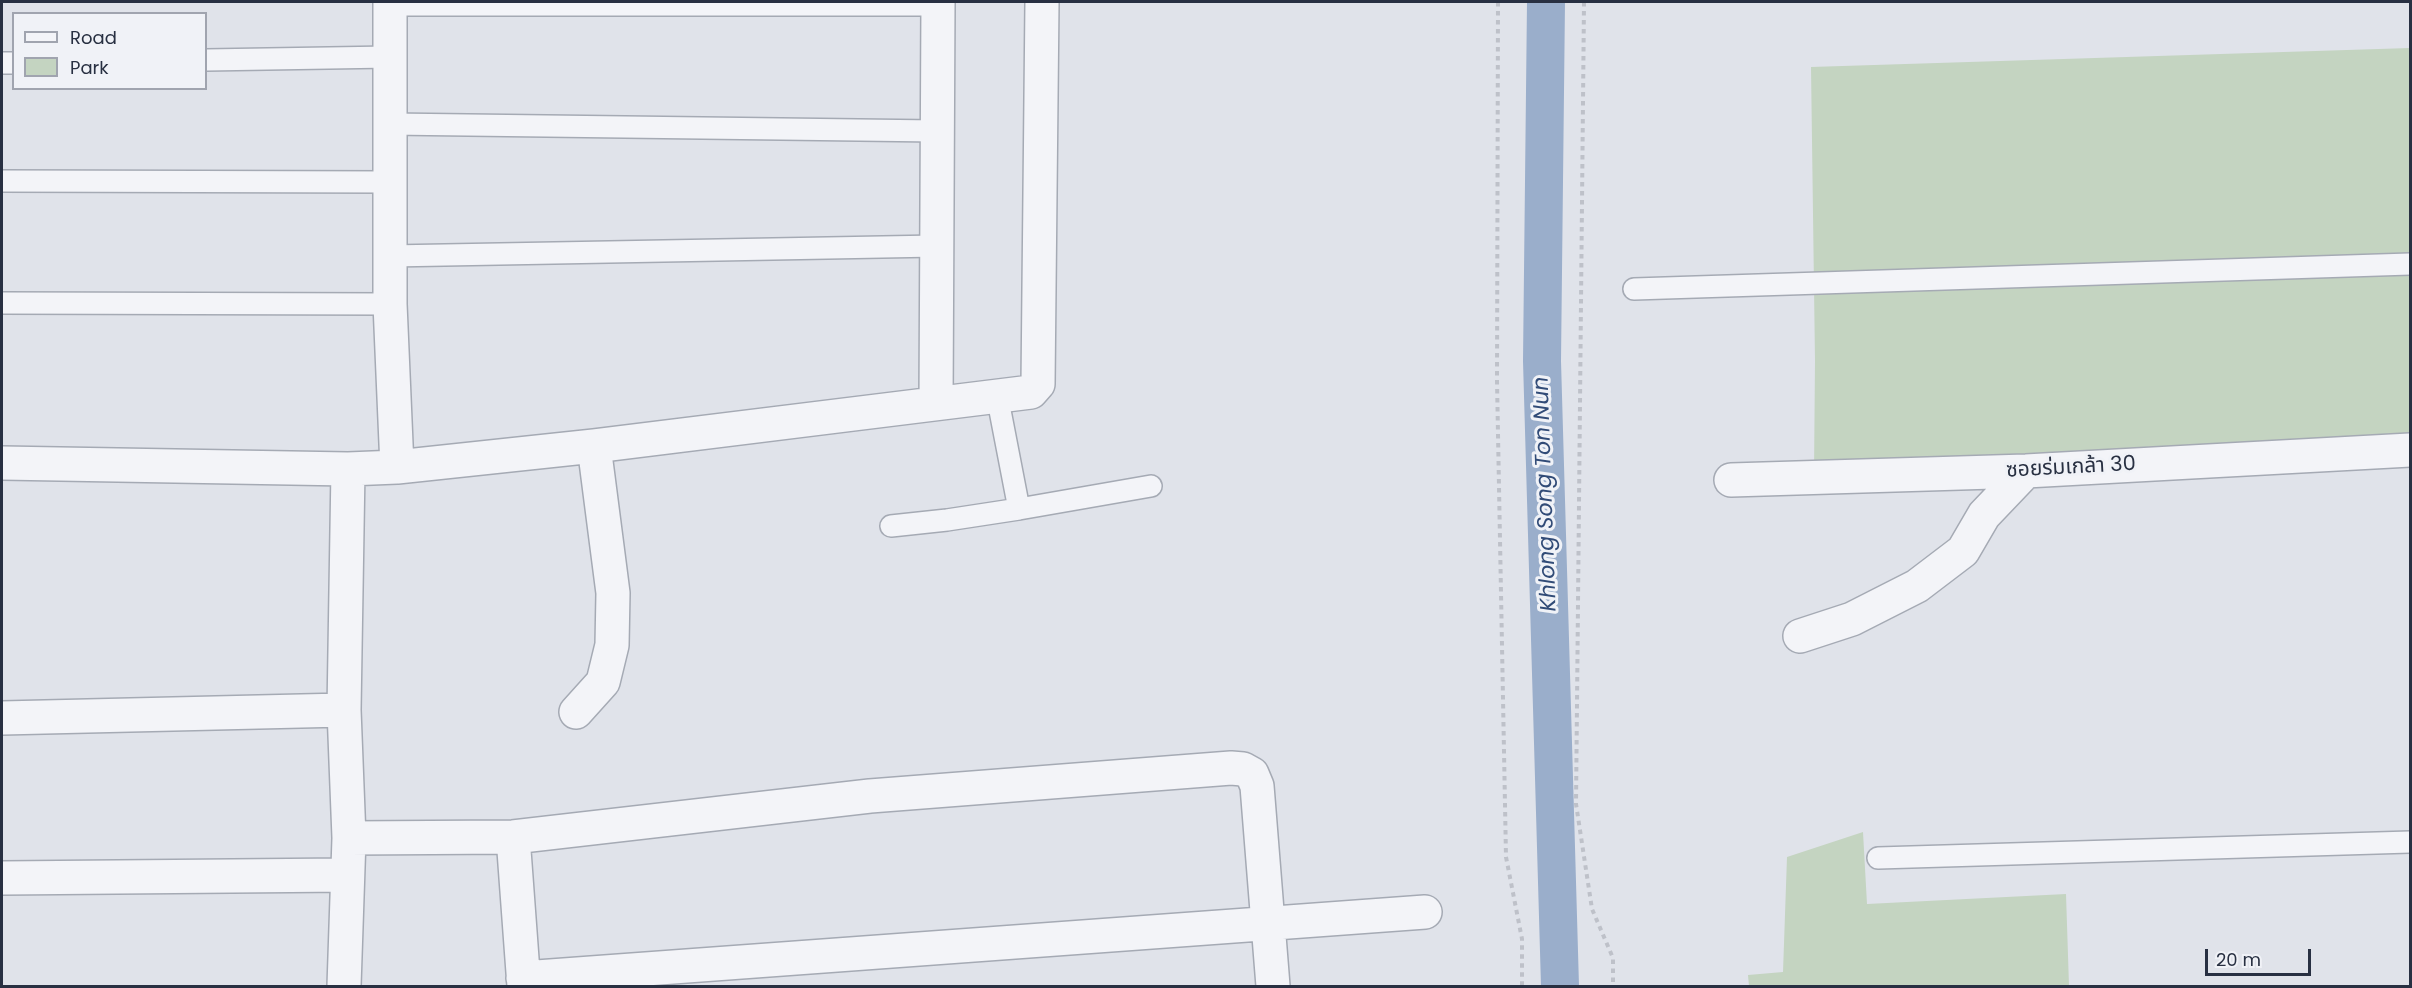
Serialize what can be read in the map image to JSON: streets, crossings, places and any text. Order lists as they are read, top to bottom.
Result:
{
  "streets": {
    "street": ["ซอยร่มเกล้า 30"]
  },
  "water": ["Khlong Song Ton Nun"],
  "legend": ["Road", "Park"],
  "scale_bar": "20 m"
}
